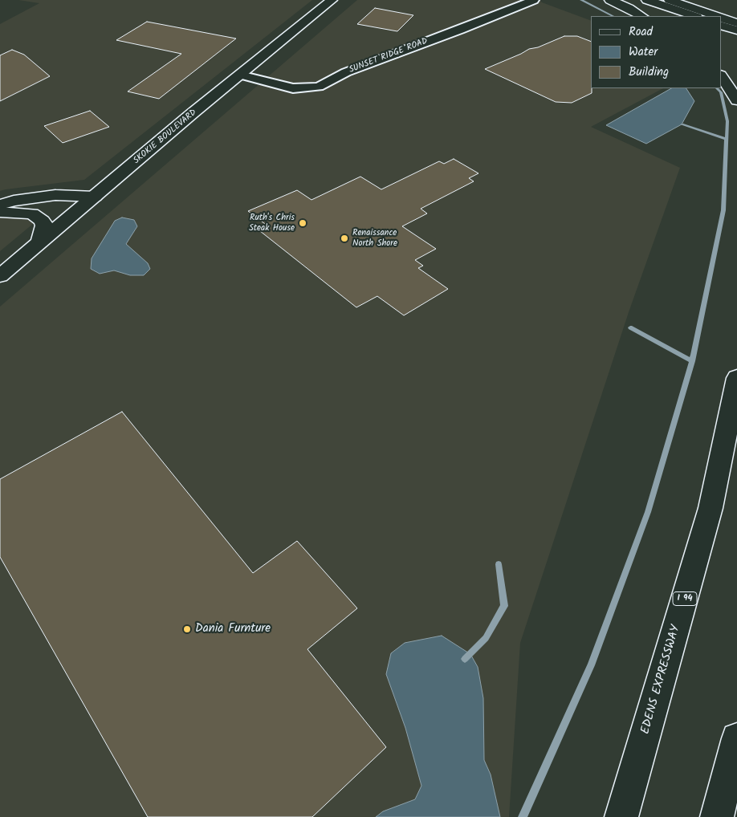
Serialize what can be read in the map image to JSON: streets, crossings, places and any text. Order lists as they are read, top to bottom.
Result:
{
  "streets": {
    "main road": ["SKOKIE BOULEVARD", "I 94", "EDENS EXPRESSWAY"],
    "street": ["SUNSET RIDGE ROAD"]
  },
  "crossings": [
    ["SUNSET RIDGE ROAD", "SKOKIE BOULEVARD"]
  ],
  "places": ["Ruth's Chris Steak House", "Renaissance North Shore", "Dania Furnture"],
  "legend": ["Road", "Water", "Building"]
}
